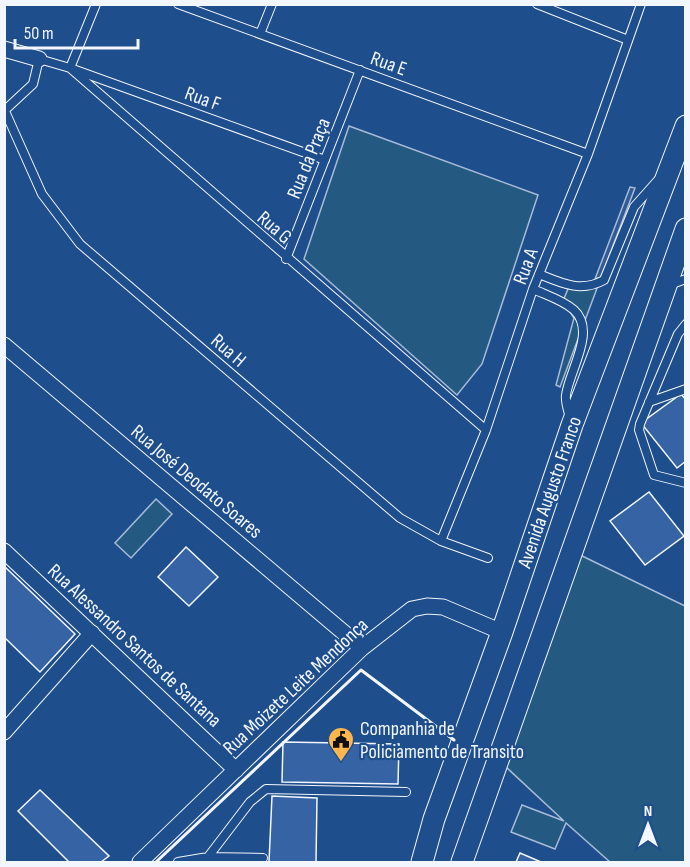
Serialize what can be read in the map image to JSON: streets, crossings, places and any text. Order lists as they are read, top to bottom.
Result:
{
  "streets": {
    "main road": ["Avenida Augusto Franco"],
    "street": ["Rua José Deodato Soares", "Rua Alessandro Santos de Santana", "Rua Moizete Leite Mendonça"],
    "lane": [
      "Rua E",
      "Rua F",
      "Rua da Praça",
      "Rua G",
      "Rua A",
      "Rua H"
    ]
  },
  "crossings": [
    ["Rua E", "Rua da Praça"],
    ["Rua E", "Rua A"],
    ["Rua F", "Rua da Praça"],
    ["Rua F", "Rua G"],
    ["Rua da Praça", "Rua G"],
    ["Rua G", "Rua A"],
    ["Rua A", "Rua H"],
    ["Rua José Deodato Soares", "Rua Moizete Leite Mendonça"],
    ["Avenida Augusto Franco", "Rua Moizete Leite Mendonça"],
    ["Rua Alessandro Santos de Santana", "Rua Moizete Leite Mendonça"]
  ],
  "places": {
    "public building": ["Companhia de Policiamento de Transito"]
  },
  "scale_bar": "50 m",
  "north": "top"
}
